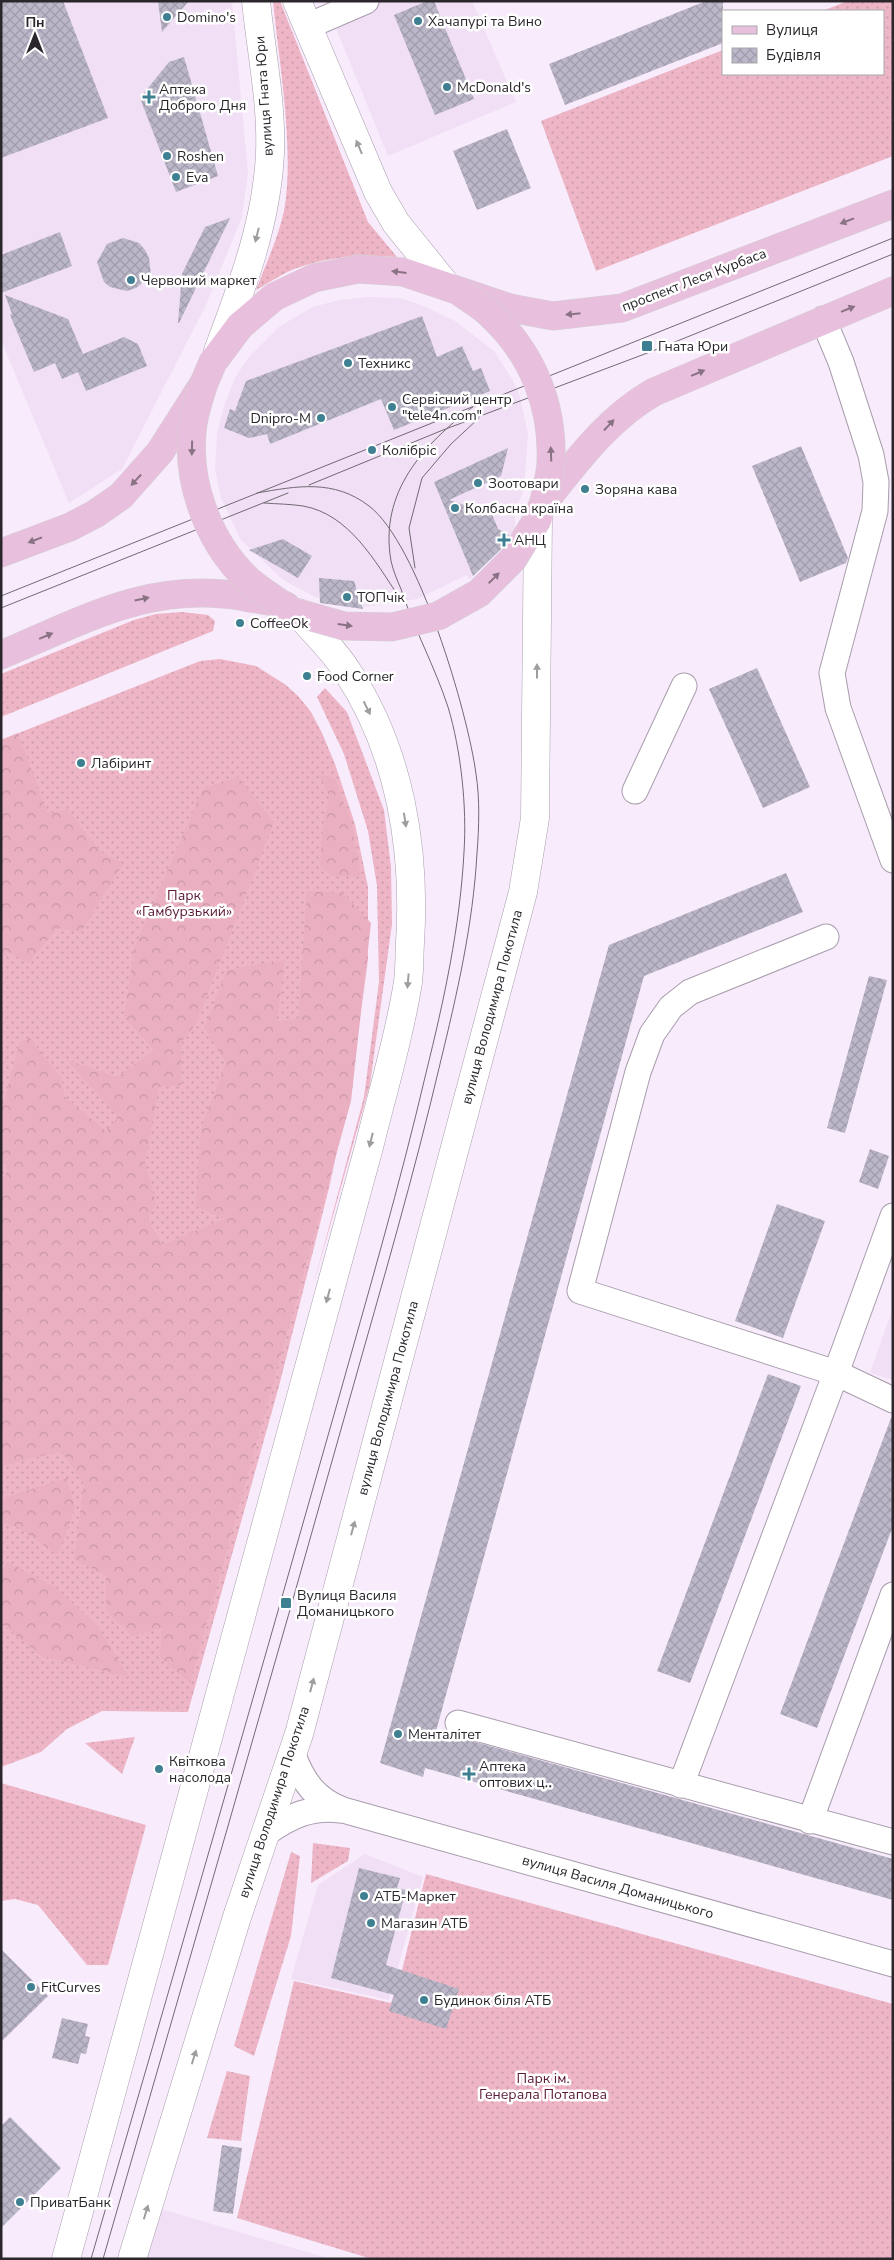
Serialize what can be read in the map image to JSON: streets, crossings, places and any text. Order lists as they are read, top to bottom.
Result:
{
  "streets": {
    "main road": ["проспект Леся Курбаса"],
    "street": ["вулиця Гната Юри", "вулиця Володимира Покотила", "вулиця Василя Доманицького"]
  },
  "crossings": [
    ["вулиця Гната Юри", "проспект Леся Курбаса"],
    ["вулиця Володимира Покотила", "вулиця Василя Доманицького"]
  ],
  "one_way": ["вулиця Гната Юри"],
  "parks": ["Парк «Гамбурзький»", "Парк ім. Генерала Потапова"],
  "places": {
    "other": [
      "Domino's",
      "Хачапурі та Вино",
      "McDonald's",
      "Roshen",
      "Eva",
      "Червоний маркет",
      "Техникс",
      "Сервісний центр \"tele4n.com\"",
      "Dnipro-M",
      "Колібріс",
      "Зоотовари",
      "Зоряна кава",
      "Колбасна країна",
      "ТОПчік",
      "CoffeeOk",
      "Food Corner",
      "Лабіринт",
      "Менталітет",
      "Квіткова насолода",
      "АТБ-Маркет",
      "Магазин АТБ",
      "FitCurves",
      "Будинок біля АТБ",
      "ПриватБанк"
    ],
    "health": ["Аптека Доброго Дня", "АНЦ", "Аптека оптових ц‥"],
    "transit": ["Гната Юри", "Вулиця Василя Доманицького"]
  },
  "legend": ["Вулиця", "Будівля"],
  "north": "top"
}
